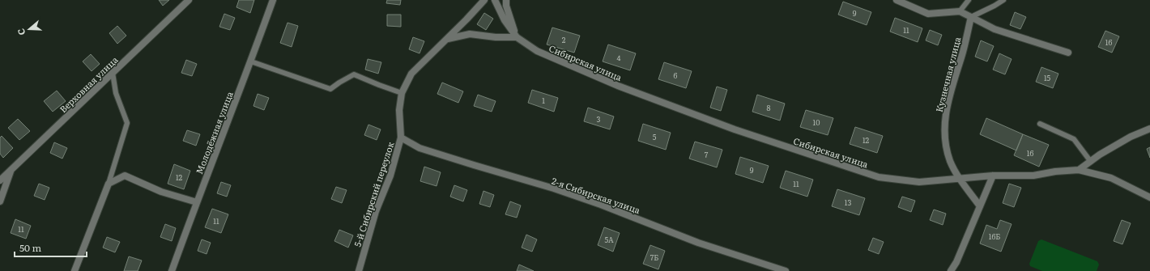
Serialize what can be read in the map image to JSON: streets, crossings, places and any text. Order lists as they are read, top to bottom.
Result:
{
  "streets": {
    "street": [
      "Сибирская улица",
      "Кузнечная улица",
      "Верховная улица",
      "Молодёжная улица",
      "5-й Сибирский переулок",
      "2-я Сибирская улица"
    ]
  },
  "crossings": [
    ["Сибирская улица", "Кузнечная улица"],
    ["5-й Сибирский переулок", "2-я Сибирская улица"]
  ],
  "house_numbers": [
    "9",
    "11",
    "2",
    "16",
    "4",
    "6",
    "15",
    "1",
    "8",
    "3",
    "10",
    "5",
    "12",
    "16",
    "7",
    "9",
    "12",
    "11",
    "13",
    "11",
    "11",
    "16Б",
    "5А",
    "7Б"
  ],
  "scale_bar": "50 m",
  "north": "left"
}
